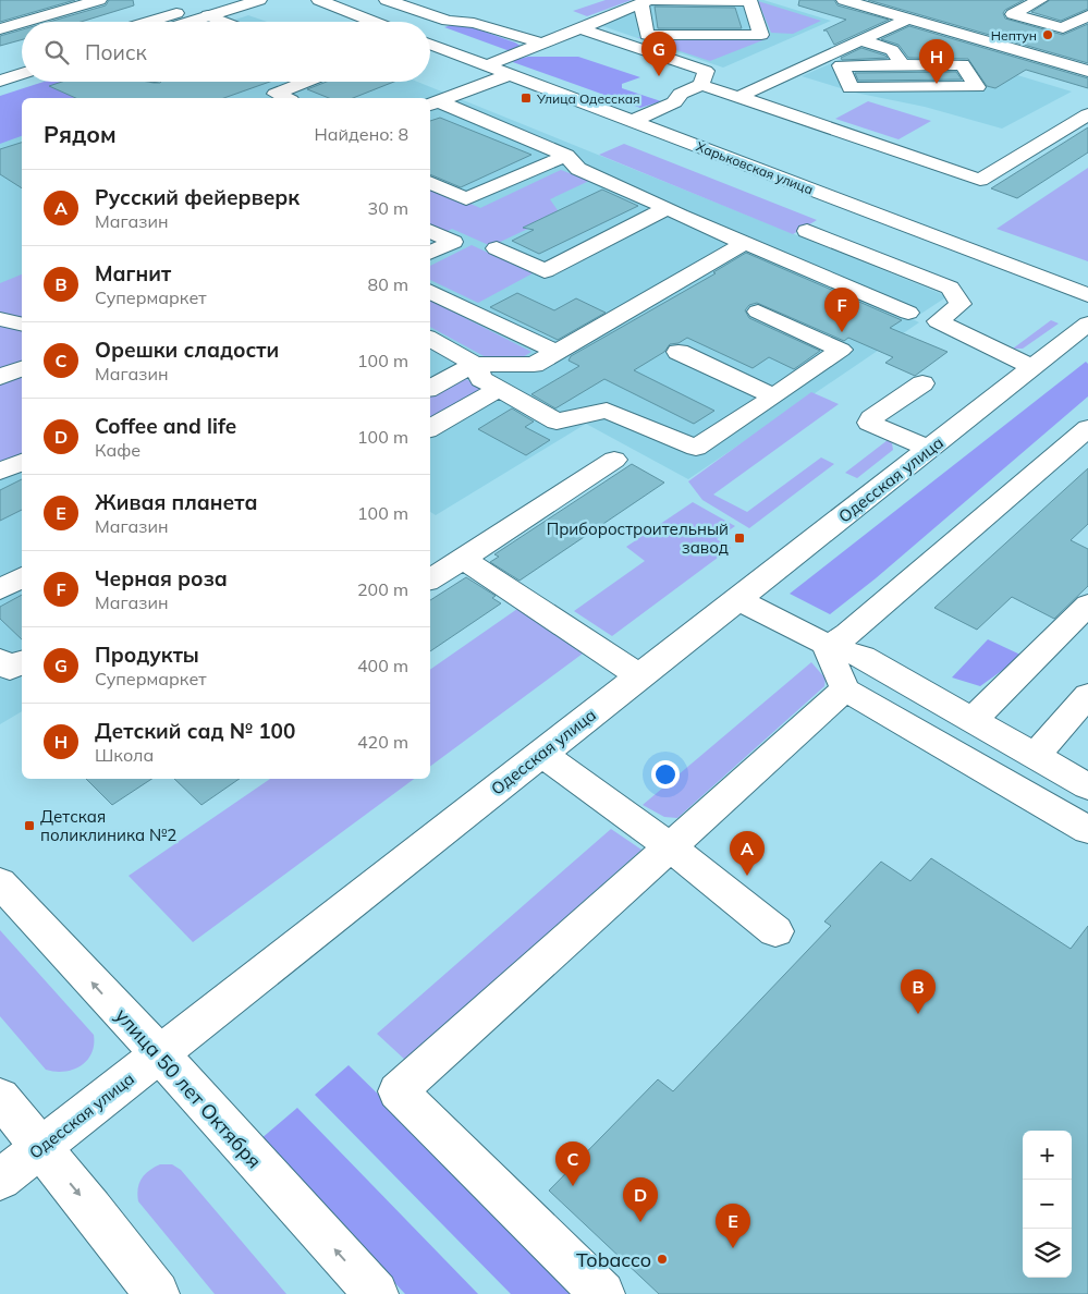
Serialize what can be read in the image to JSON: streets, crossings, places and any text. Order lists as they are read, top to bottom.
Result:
{
  "streets": {
    "street": ["Харьковская улица", "Одесская улица", "улица 50 лет Октября"]
  },
  "crossings": [
    ["Одесская улица", "улица 50 лет Октября"]
  ],
  "places": {
    "other": ["Нептун", "Tobacco"],
    "transit": ["Улица Одесская", "Приборостроительный завод", "Детская поликлиника №2"]
  },
  "page": {
    "search": "Поиск",
    "pins": [
      "G",
      "H",
      "F",
      "A",
      "B",
      "C",
      "D",
      "E"
    ],
    "heading": ["Рядом", "Найдено: 8"],
    "list": [
      {
        "mark": "A",
        "name": "Русский фейерверк",
        "note": "Магазин",
        "value": "30 m"
      },
      {
        "mark": "B",
        "name": "Магнит",
        "note": "Супермаркет",
        "value": "80 m"
      },
      {
        "mark": "C",
        "name": "Орешки сладости",
        "note": "Магазин",
        "value": "100 m"
      },
      {
        "mark": "D",
        "name": "Coffee and life",
        "note": "Кафе",
        "value": "100 m"
      },
      {
        "mark": "E",
        "name": "Живая планета",
        "note": "Магазин",
        "value": "100 m"
      },
      {
        "mark": "F",
        "name": "Черная роза",
        "note": "Магазин",
        "value": "200 m"
      },
      {
        "mark": "G",
        "name": "Продукты",
        "note": "Супермаркет",
        "value": "400 m"
      },
      {
        "mark": "H",
        "name": "Детский сад № 100",
        "note": "Школа",
        "value": "420 m"
      }
    ],
    "map_buttons": ["+", "−"]
  }
}
